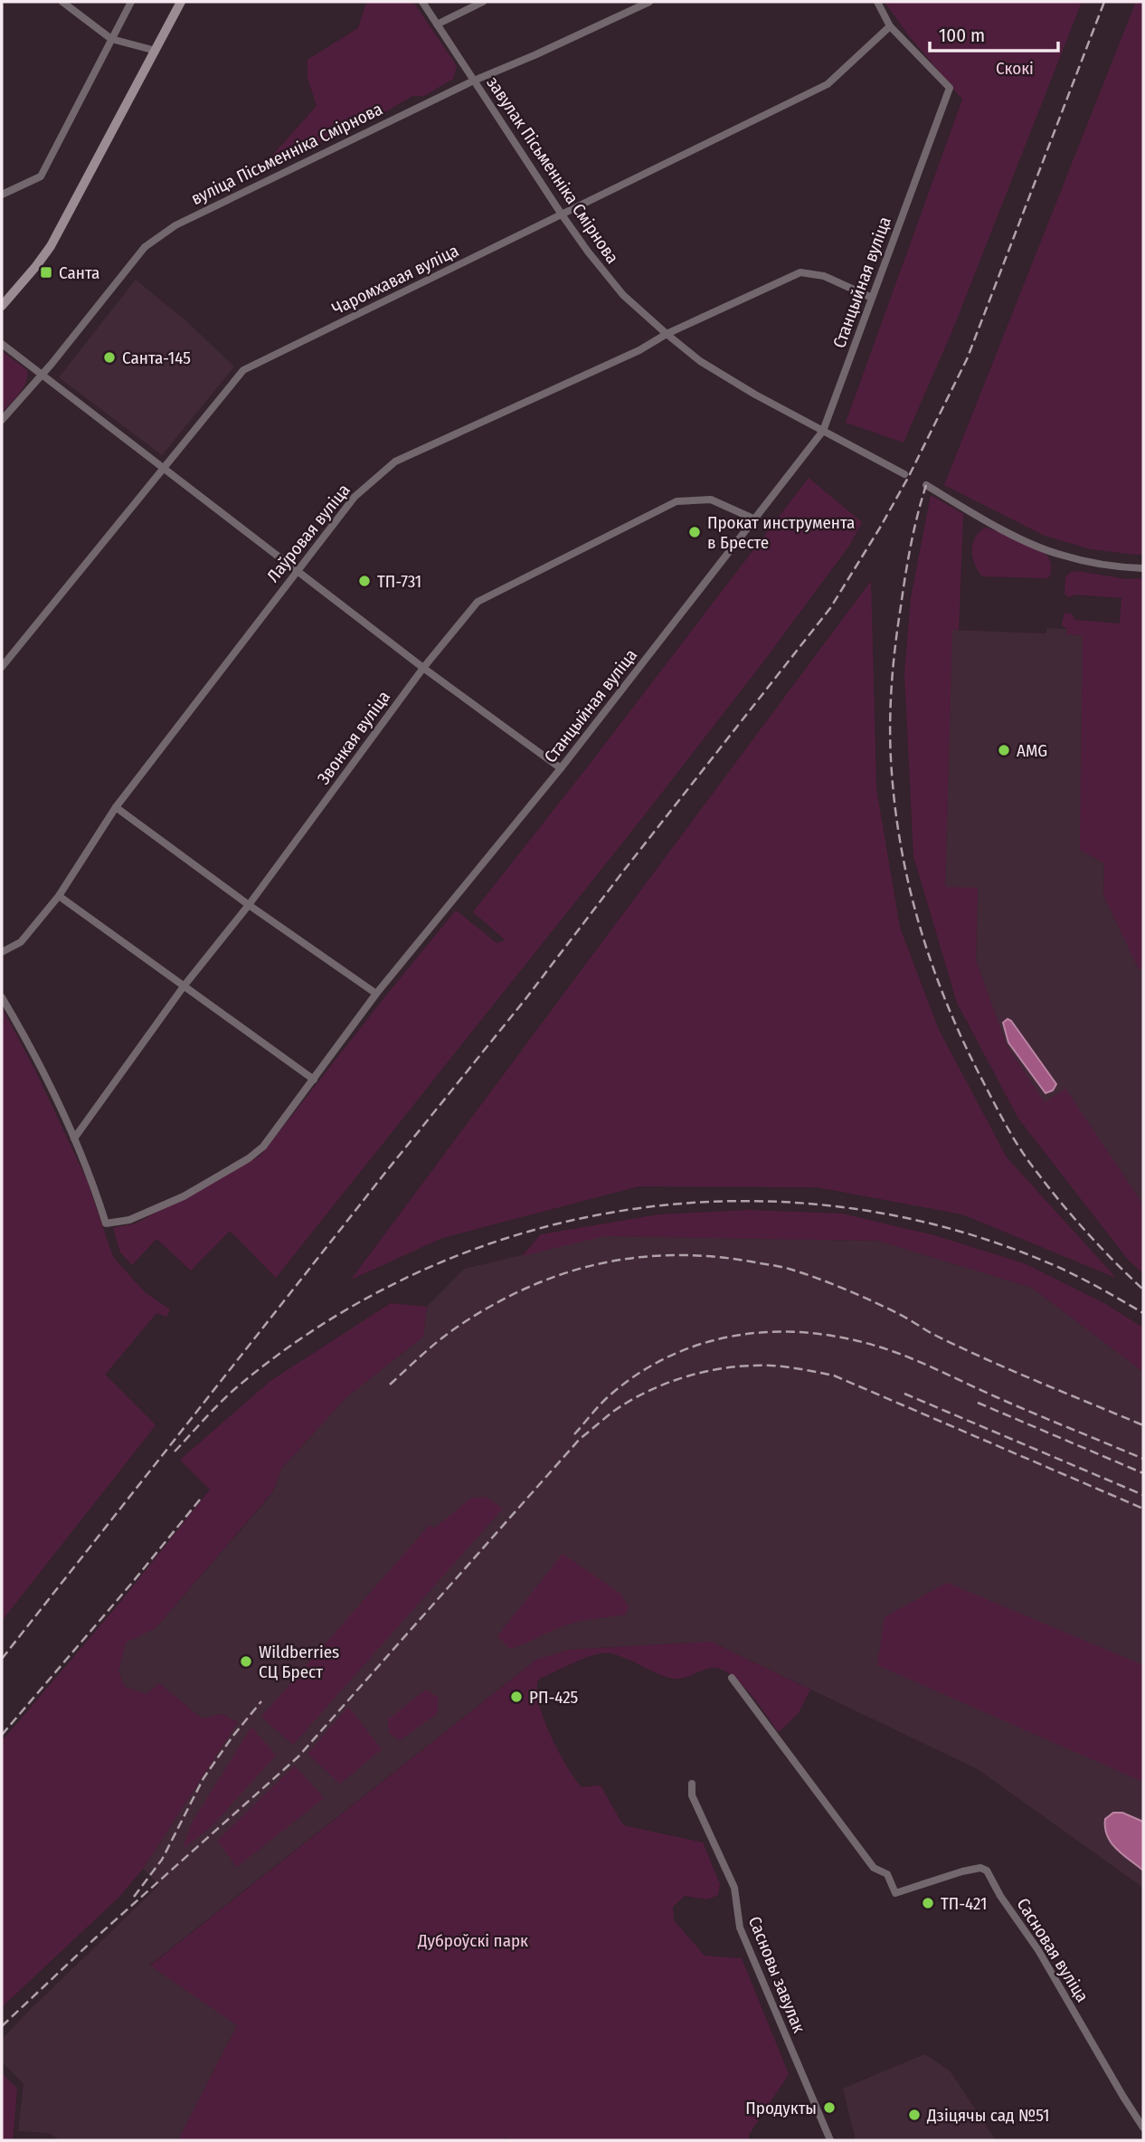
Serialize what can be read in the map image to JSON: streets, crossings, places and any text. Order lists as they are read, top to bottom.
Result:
{
  "streets": {
    "street": [
      "вуліца Пісьменніка Смірнова",
      "завулак Пісьменніка Смірнова",
      "Чаромхавая вуліца",
      "Станцыйная вуліца",
      "Лаўровая вуліца",
      "Звонкая вуліца",
      "Сасновая вуліца",
      "Сасновы завулак"
    ]
  },
  "crossings": [
    ["вуліца Пісьменніка Смірнова", "завулак Пісьменніка Смірнова"],
    ["завулак Пісьменніка Смірнова", "Чаромхавая вуліца"],
    ["завулак Пісьменніка Смірнова", "Станцыйная вуліца"],
    ["завулак Пісьменніка Смірнова", "Лаўровая вуліца"],
    ["Чаромхавая вуліца", "Станцыйная вуліца"],
    ["Станцыйная вуліца", "Лаўровая вуліца"],
    ["Станцыйная вуліца", "Звонкая вуліца"]
  ],
  "parks": ["Скокі", "Дуброўскі парк"],
  "places": {
    "transit": ["Санта"],
    "other": [
      "Санта-145",
      "Прокат инструмента в Бресте",
      "ТП-731",
      "AMG",
      "Wildberries СЦ Брест",
      "РП-425",
      "ТП-421",
      "Продукты",
      "Дзіцячы сад №51"
    ]
  },
  "scale_bar": "100 m"
}
